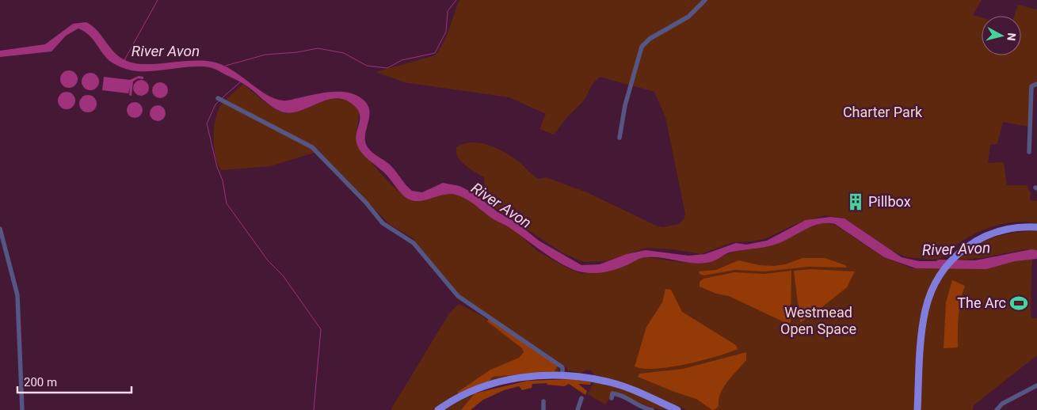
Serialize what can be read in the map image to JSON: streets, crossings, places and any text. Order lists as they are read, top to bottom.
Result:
{
  "water": ["River Avon"],
  "parks": ["Charter Park", "Westmead Open Space"],
  "places": {
    "building": ["Pillbox"],
    "sports": ["The Arc"]
  },
  "scale_bar": "200 m",
  "north": "right"
}
